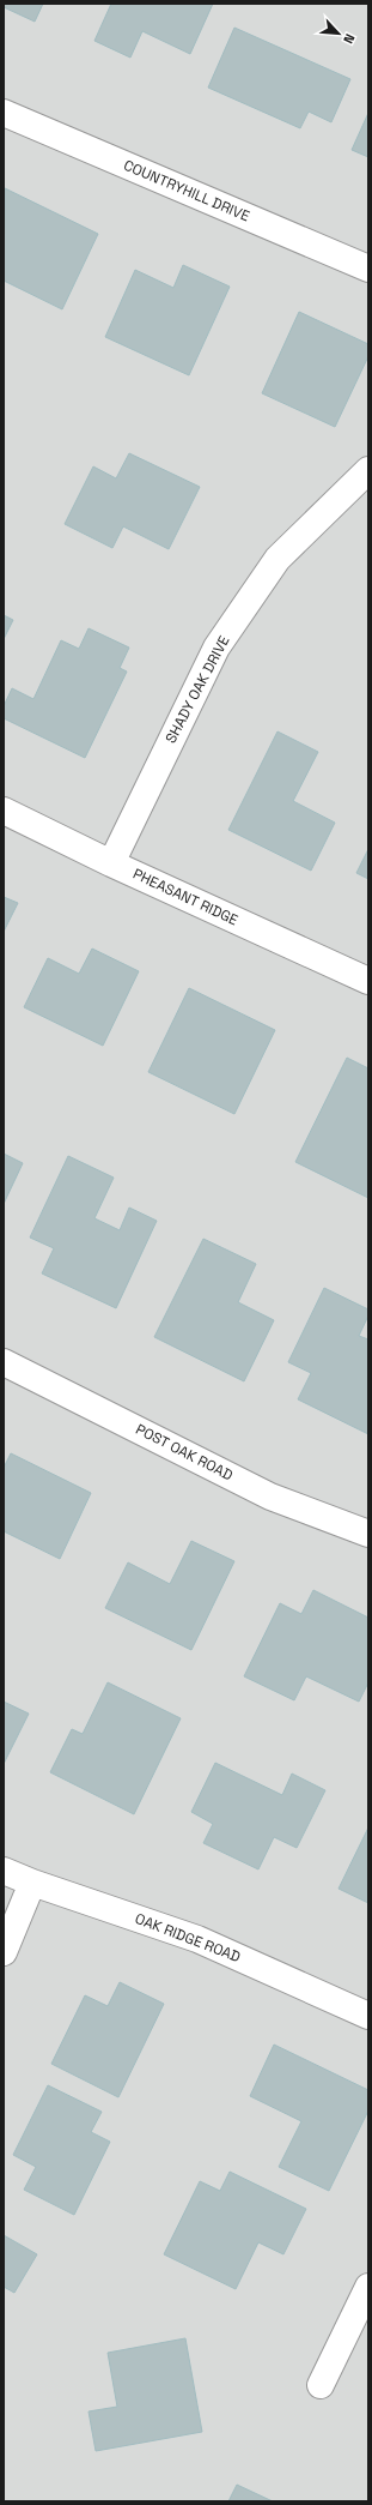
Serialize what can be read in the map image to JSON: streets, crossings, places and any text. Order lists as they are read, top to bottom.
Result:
{
  "streets": {
    "street": [
      "COUNTRYHILL DRIVE",
      "SHADY OAK DRIVE",
      "PHEASANT RIDGE",
      "POST OAK ROAD",
      "OAK RIDGE ROAD"
    ]
  },
  "crossings": [
    ["SHADY OAK DRIVE", "PHEASANT RIDGE"]
  ],
  "north": "bottom right"
}
